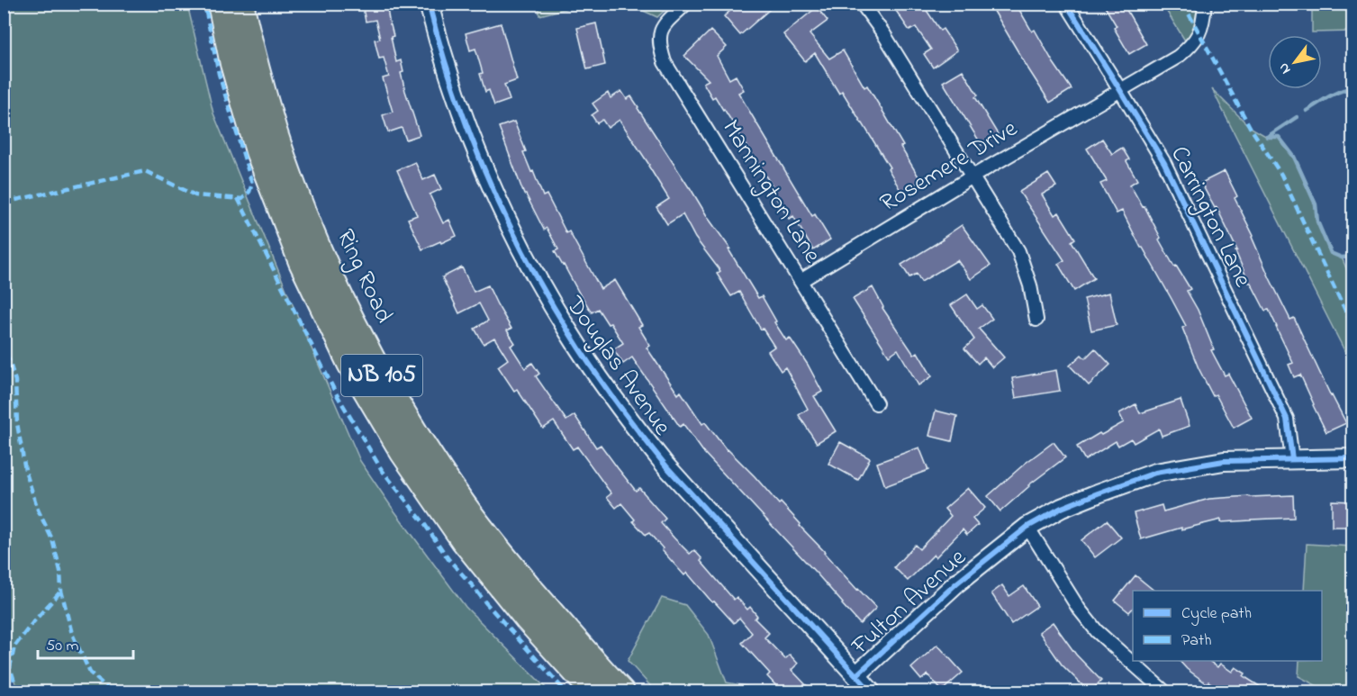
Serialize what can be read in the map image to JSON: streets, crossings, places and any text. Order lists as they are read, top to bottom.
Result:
{
  "streets": {
    "highway": ["Ring Road", "NB 105"],
    "street": [
      "Rosemere Drive",
      "Mannington Lane",
      "Carrington Lane",
      "Douglas Avenue",
      "Fulton Avenue"
    ]
  },
  "crossings": [
    ["Rosemere Drive", "Mannington Lane"],
    ["Rosemere Drive", "Carrington Lane"],
    ["Carrington Lane", "Fulton Avenue"],
    ["Douglas Avenue", "Fulton Avenue"]
  ],
  "legend": ["Cycle path", "Path"],
  "scale_bar": "50 m",
  "north": "bottom left"
}
